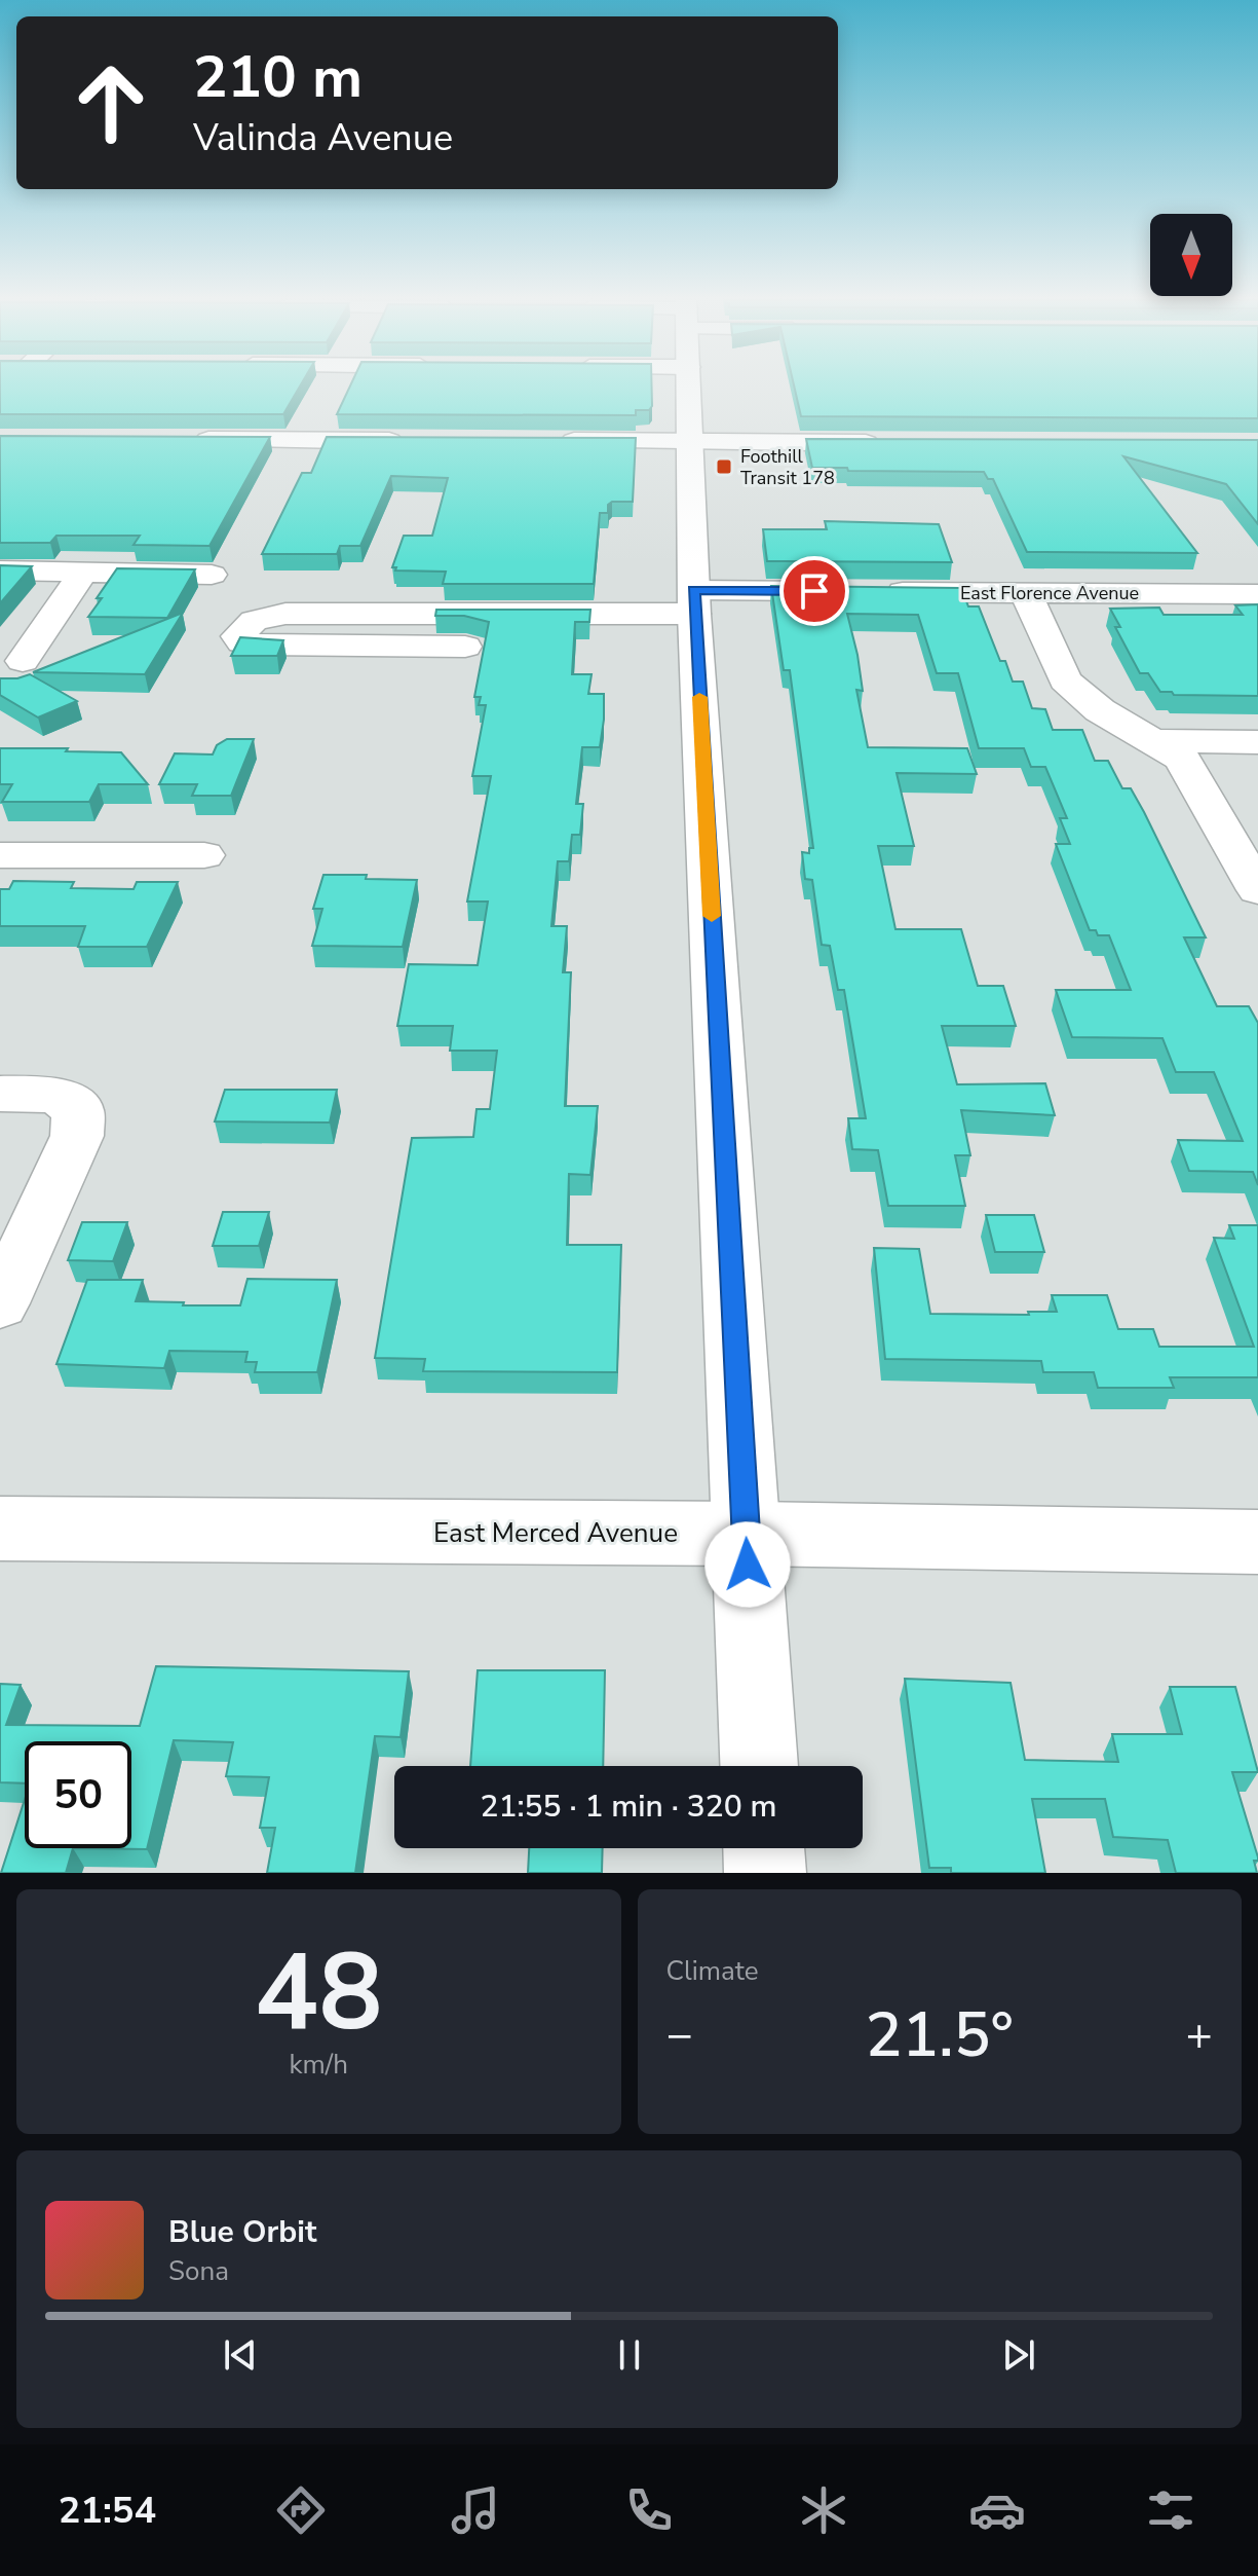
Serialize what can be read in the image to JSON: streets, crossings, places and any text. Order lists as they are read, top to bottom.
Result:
{
  "streets": {
    "street": ["East Florence Avenue", "East Merced Avenue"]
  },
  "places": {
    "transit": ["Foothill Transit 178"]
  },
  "north": "bottom",
  "page": {
    "turn": ["210 m", "Valinda Avenue"],
    "limit": "50",
    "trip": "21:55 · 1 min · 320 m",
    "tile": [
      ["48", "km/h"],
      "Climate"
    ],
    "heat": ["−", "21.5°", "+"],
    "song": ["Blue Orbit", "Sona"],
    "tabs": "21:54"
  }
}
